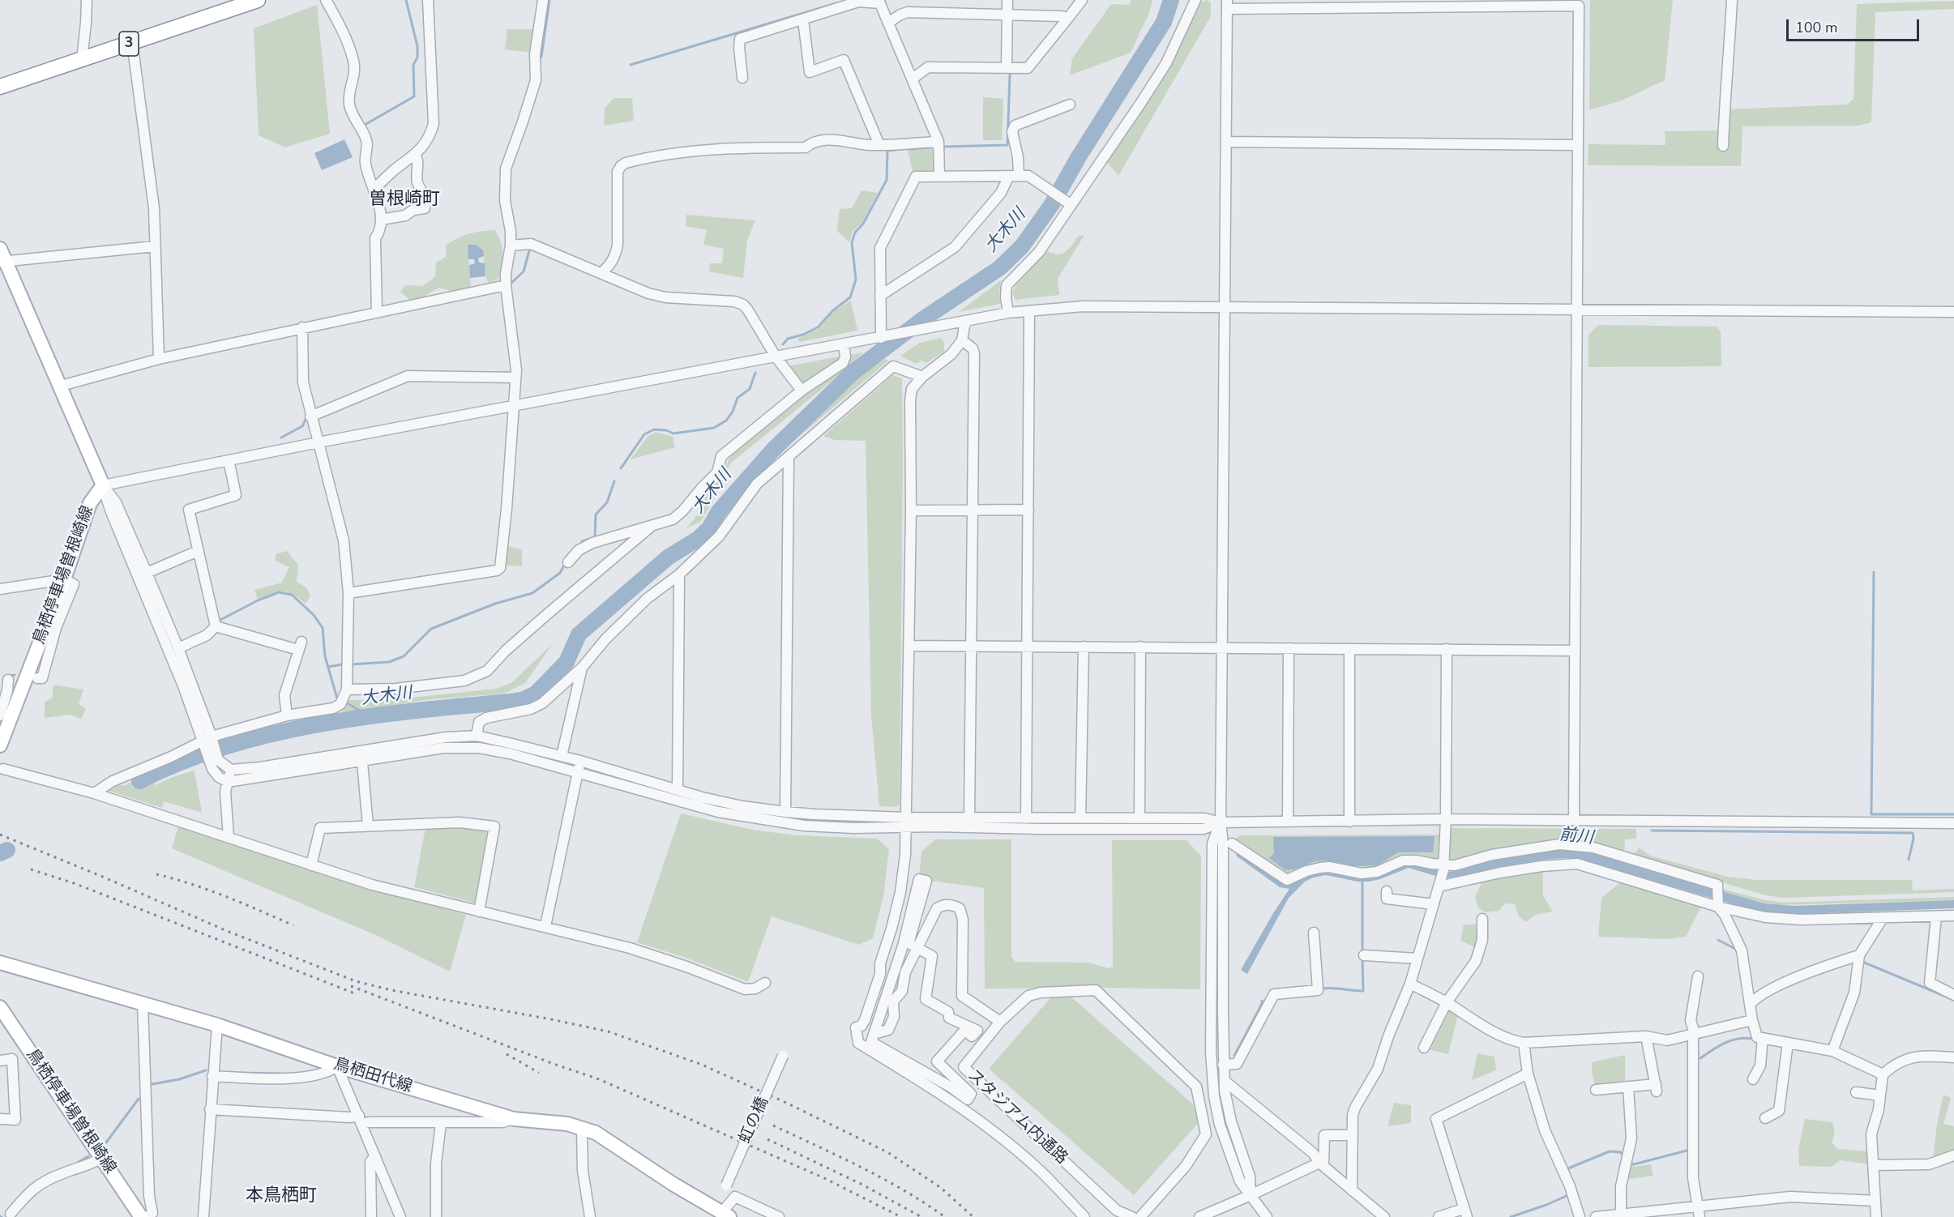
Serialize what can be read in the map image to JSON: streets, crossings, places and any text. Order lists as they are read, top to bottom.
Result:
{
  "streets": {
    "highway": ["3"],
    "main road": ["鳥栖停車場曽根崎線", "鳥栖田代線"],
    "street": ["スタジアム内通路", "虹の橋"]
  },
  "districts": ["曽根崎町", "本鳥栖町"],
  "water": ["大木川", "前川"],
  "scale_bar": "100 m"
}
